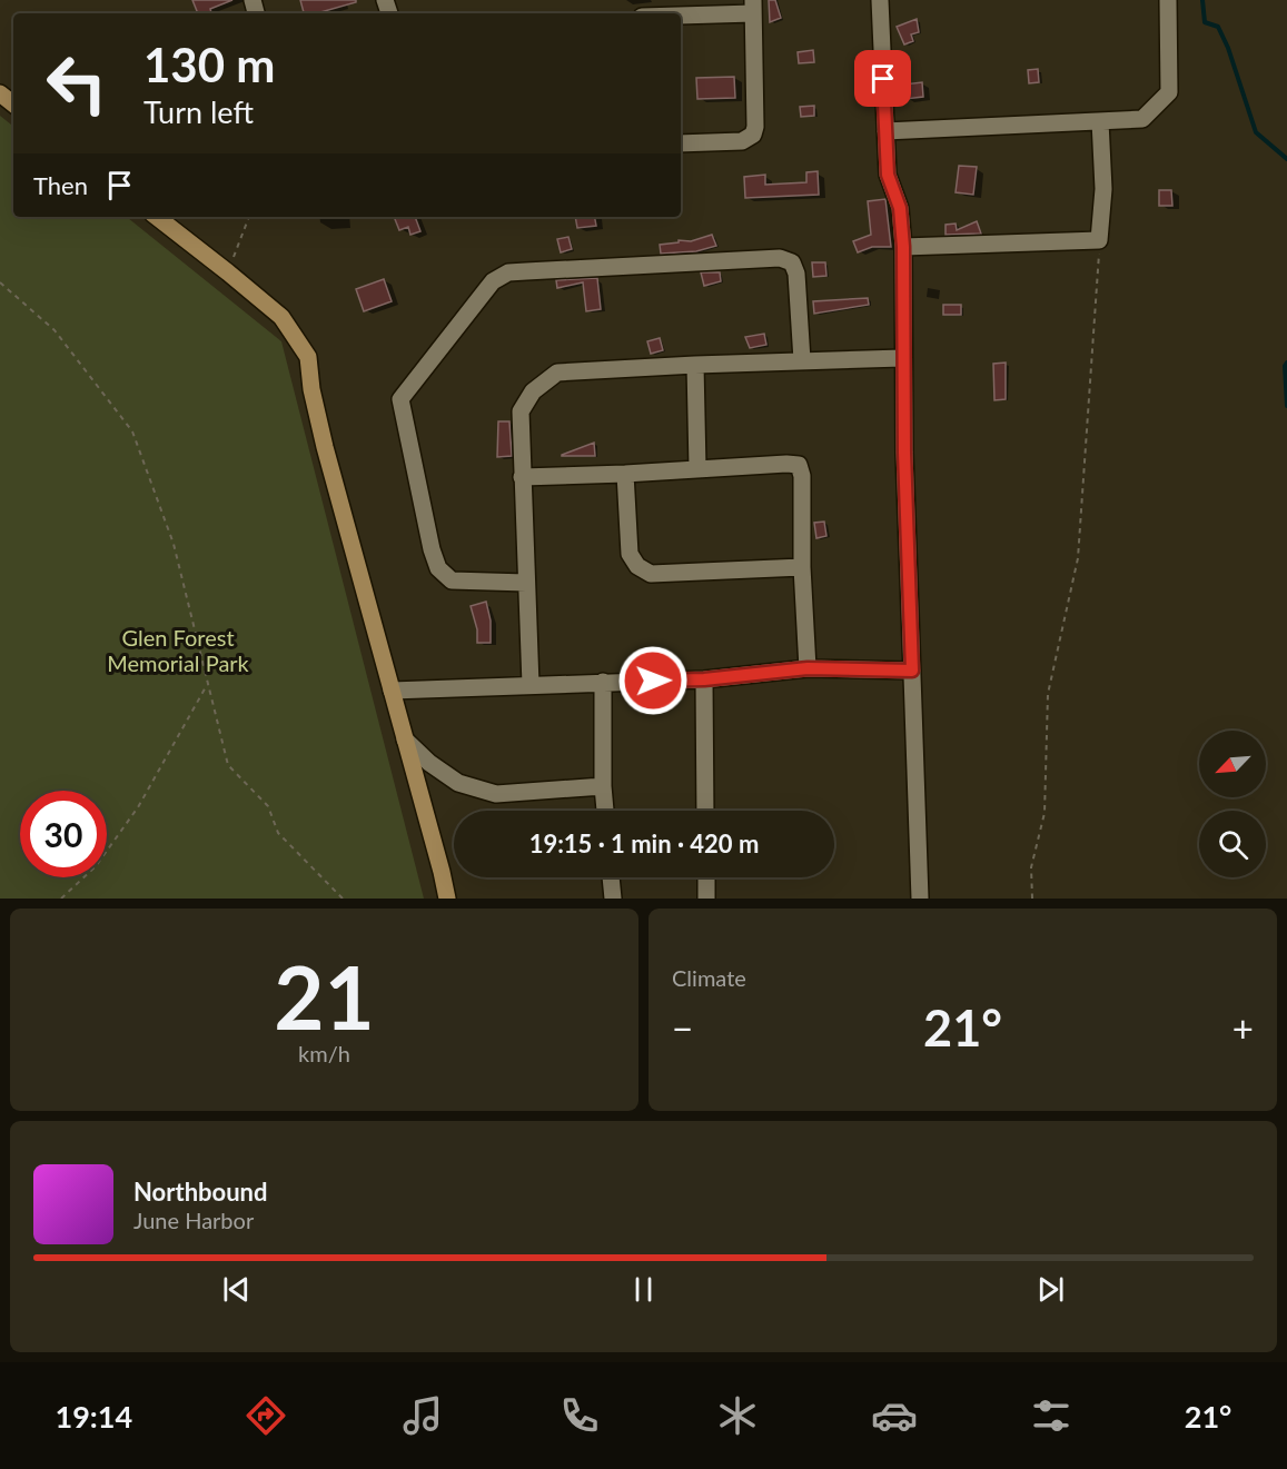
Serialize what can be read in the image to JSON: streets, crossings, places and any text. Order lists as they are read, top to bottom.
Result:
{
  "parks": ["Glen Forest Memorial Park"],
  "north": "bottom left",
  "page": {
    "turn": ["130 m", "Turn left"],
    "then": "Then",
    "limit": "30",
    "trip": "19:15 · 1 min · 420 m",
    "tile": [
      ["21", "km/h"],
      "Climate"
    ],
    "heat": ["−", "21°", "+"],
    "song": ["Northbound", "June Harbor"],
    "tabs": ["19:14", "21°"]
  }
}
